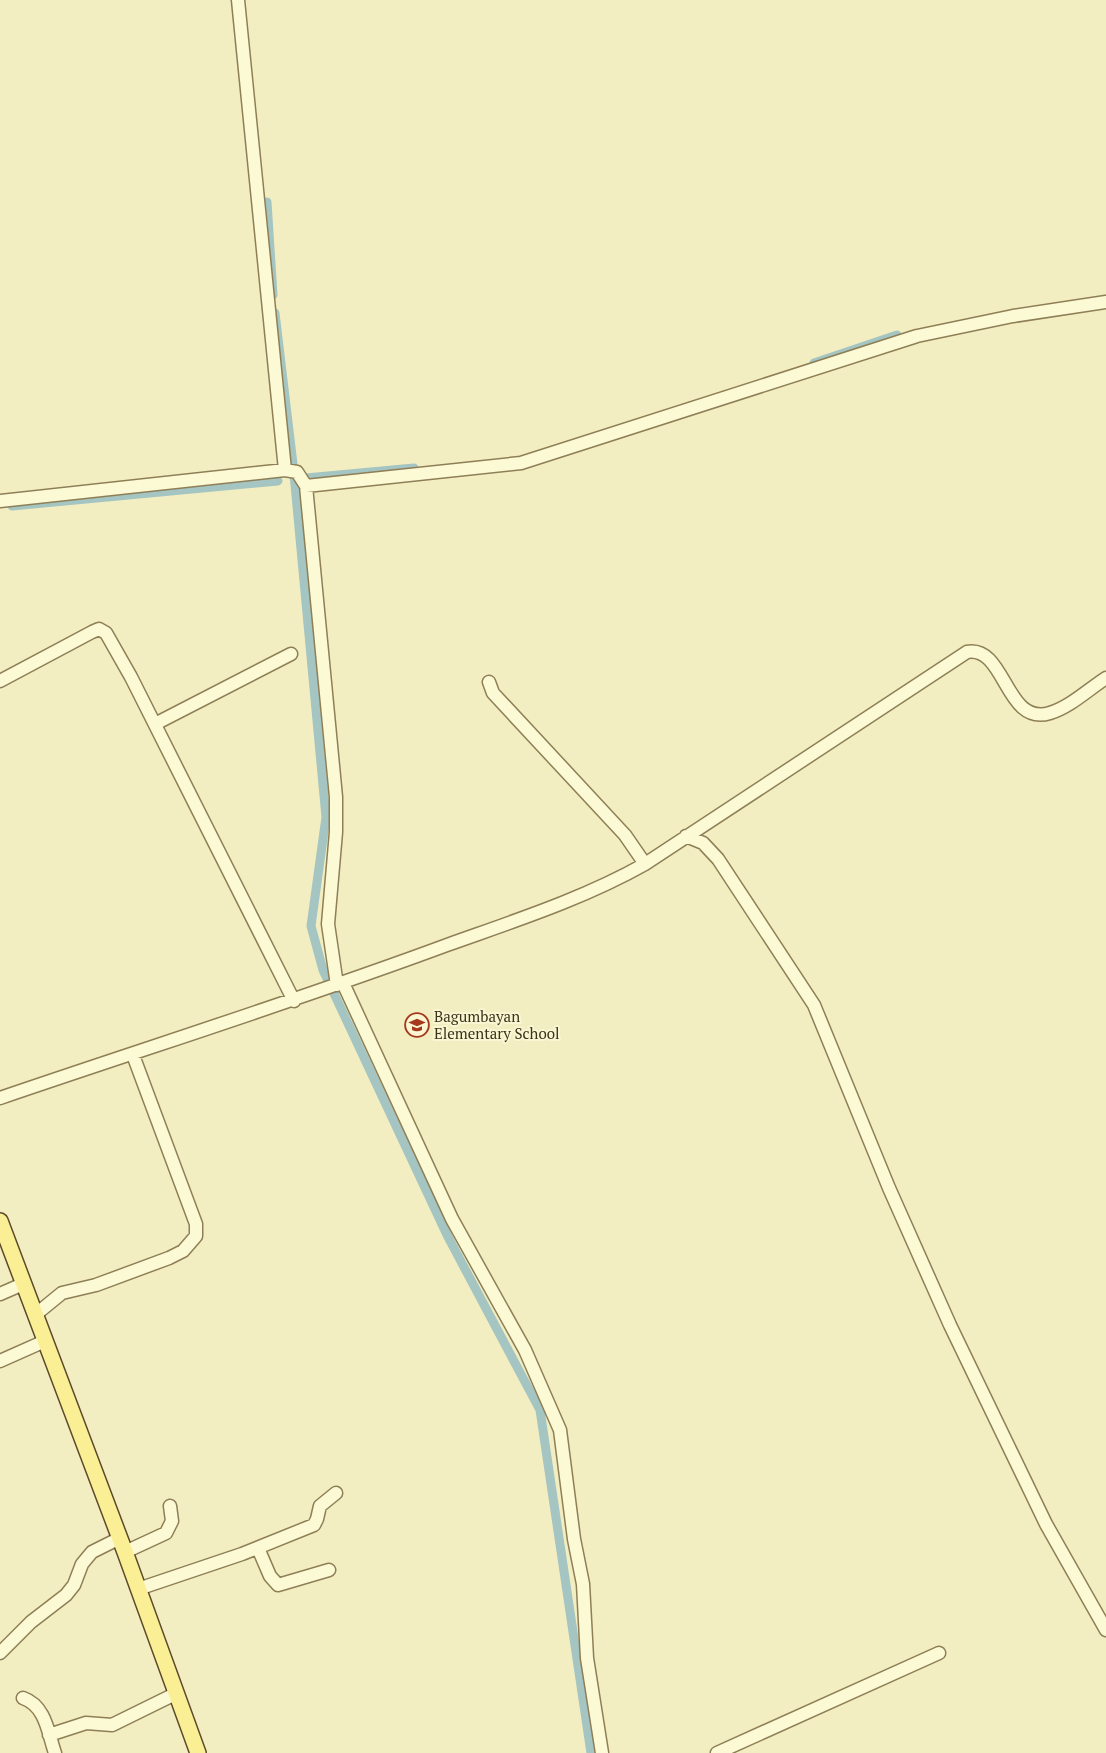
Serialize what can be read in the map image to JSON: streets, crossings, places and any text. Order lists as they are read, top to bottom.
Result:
{
  "places": {
    "school or university": ["Bagumbayan Elementary School"]
  }
}
